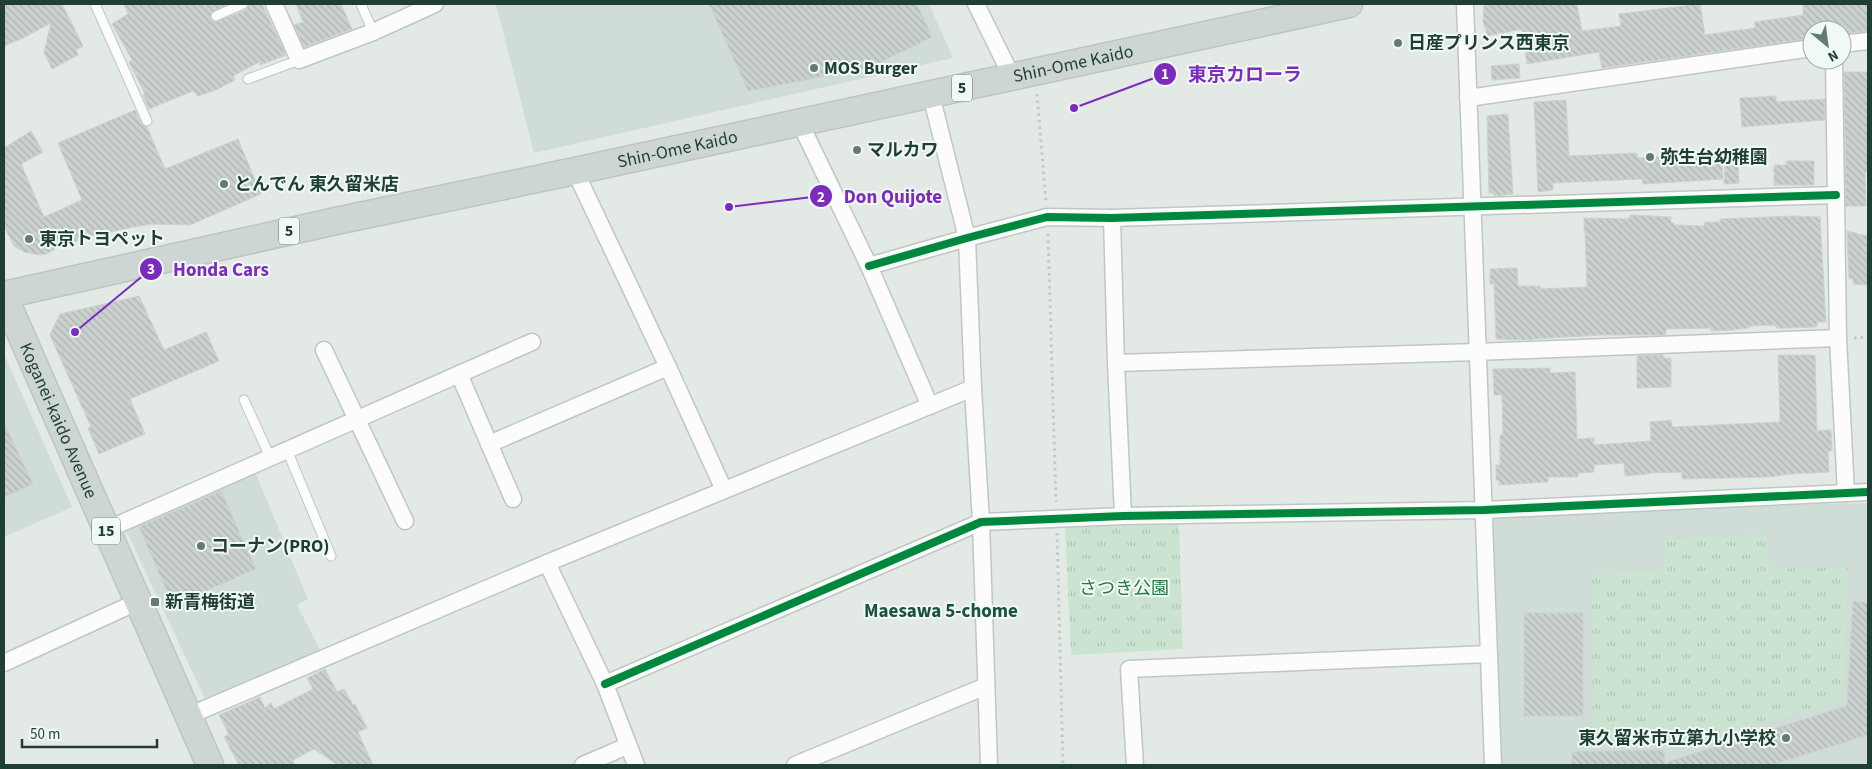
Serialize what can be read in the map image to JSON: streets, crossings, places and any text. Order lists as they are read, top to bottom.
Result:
{
  "streets": {
    "main road": [
      "Shin-Ome Kaido",
      "5",
      "Koganei-kaido Avenue",
      "15"
    ]
  },
  "crossings": [
    ["Shin-Ome Kaido", "Koganei-kaido Avenue"]
  ],
  "districts": ["Maesawa 5-chome"],
  "parks": ["さつき公園"],
  "places": {
    "other": [
      "日産プリンス西東京",
      "MOS Burger",
      "東京カローラ",
      "マルカワ",
      "弥生台幼稚園",
      "とんでん 東久留米店",
      "Don Quijote",
      "東京トヨペット",
      "Honda Cars",
      "コーナン(PRO)",
      "東久留米市立第九小学校"
    ],
    "transit": ["新青梅街道"]
  },
  "scale_bar": "50 m",
  "north": "bottom right"
}
